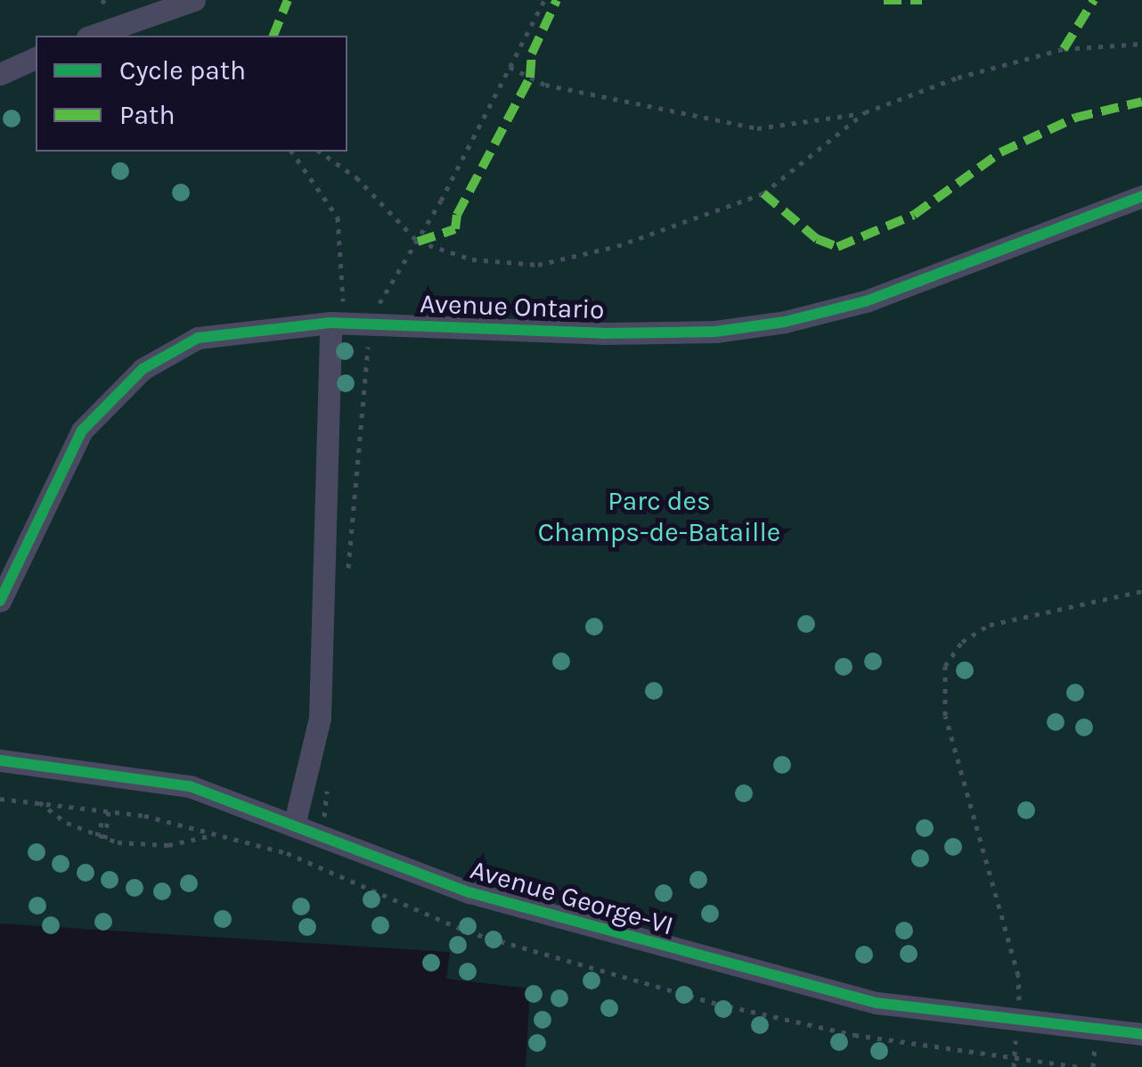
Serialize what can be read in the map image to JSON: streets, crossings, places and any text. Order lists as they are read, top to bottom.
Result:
{
  "streets": {
    "street": ["Avenue Ontario", "Avenue George-VI"]
  },
  "parks": ["Parc des Champs-de-Bataille"],
  "legend": ["Cycle path", "Path"]
}
